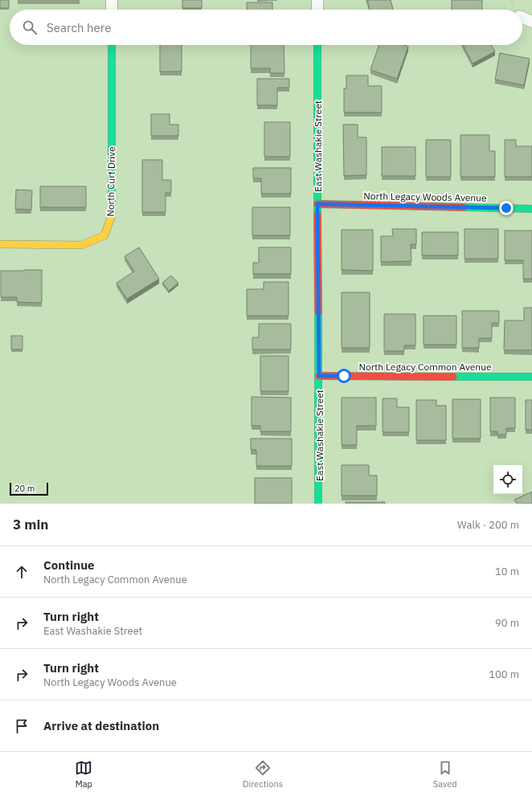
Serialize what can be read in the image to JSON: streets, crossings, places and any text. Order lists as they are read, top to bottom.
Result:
{
  "streets": {
    "street": [
      "East Washakie Street",
      "North Curt Drive",
      "North Legacy Woods Avenue",
      "North Legacy Common Avenue"
    ]
  },
  "crossings": [
    ["East Washakie Street", "North Legacy Woods Avenue"],
    ["East Washakie Street", "North Legacy Common Avenue"]
  ],
  "scale_bar": "20 m",
  "page": {
    "search": "Search here",
    "scale": "20 m",
    "heading": ["3 min", "Walk · 200 m"],
    "list": [
      ["Continue", "North Legacy Common Avenue", "10 m"],
      ["Turn right", "East Washakie Street", "90 m"],
      ["Turn right", "North Legacy Woods Avenue", "100 m"],
      "Arrive at destination"
    ],
    "nav": ["Map", "Directions", "Saved"]
  }
}
